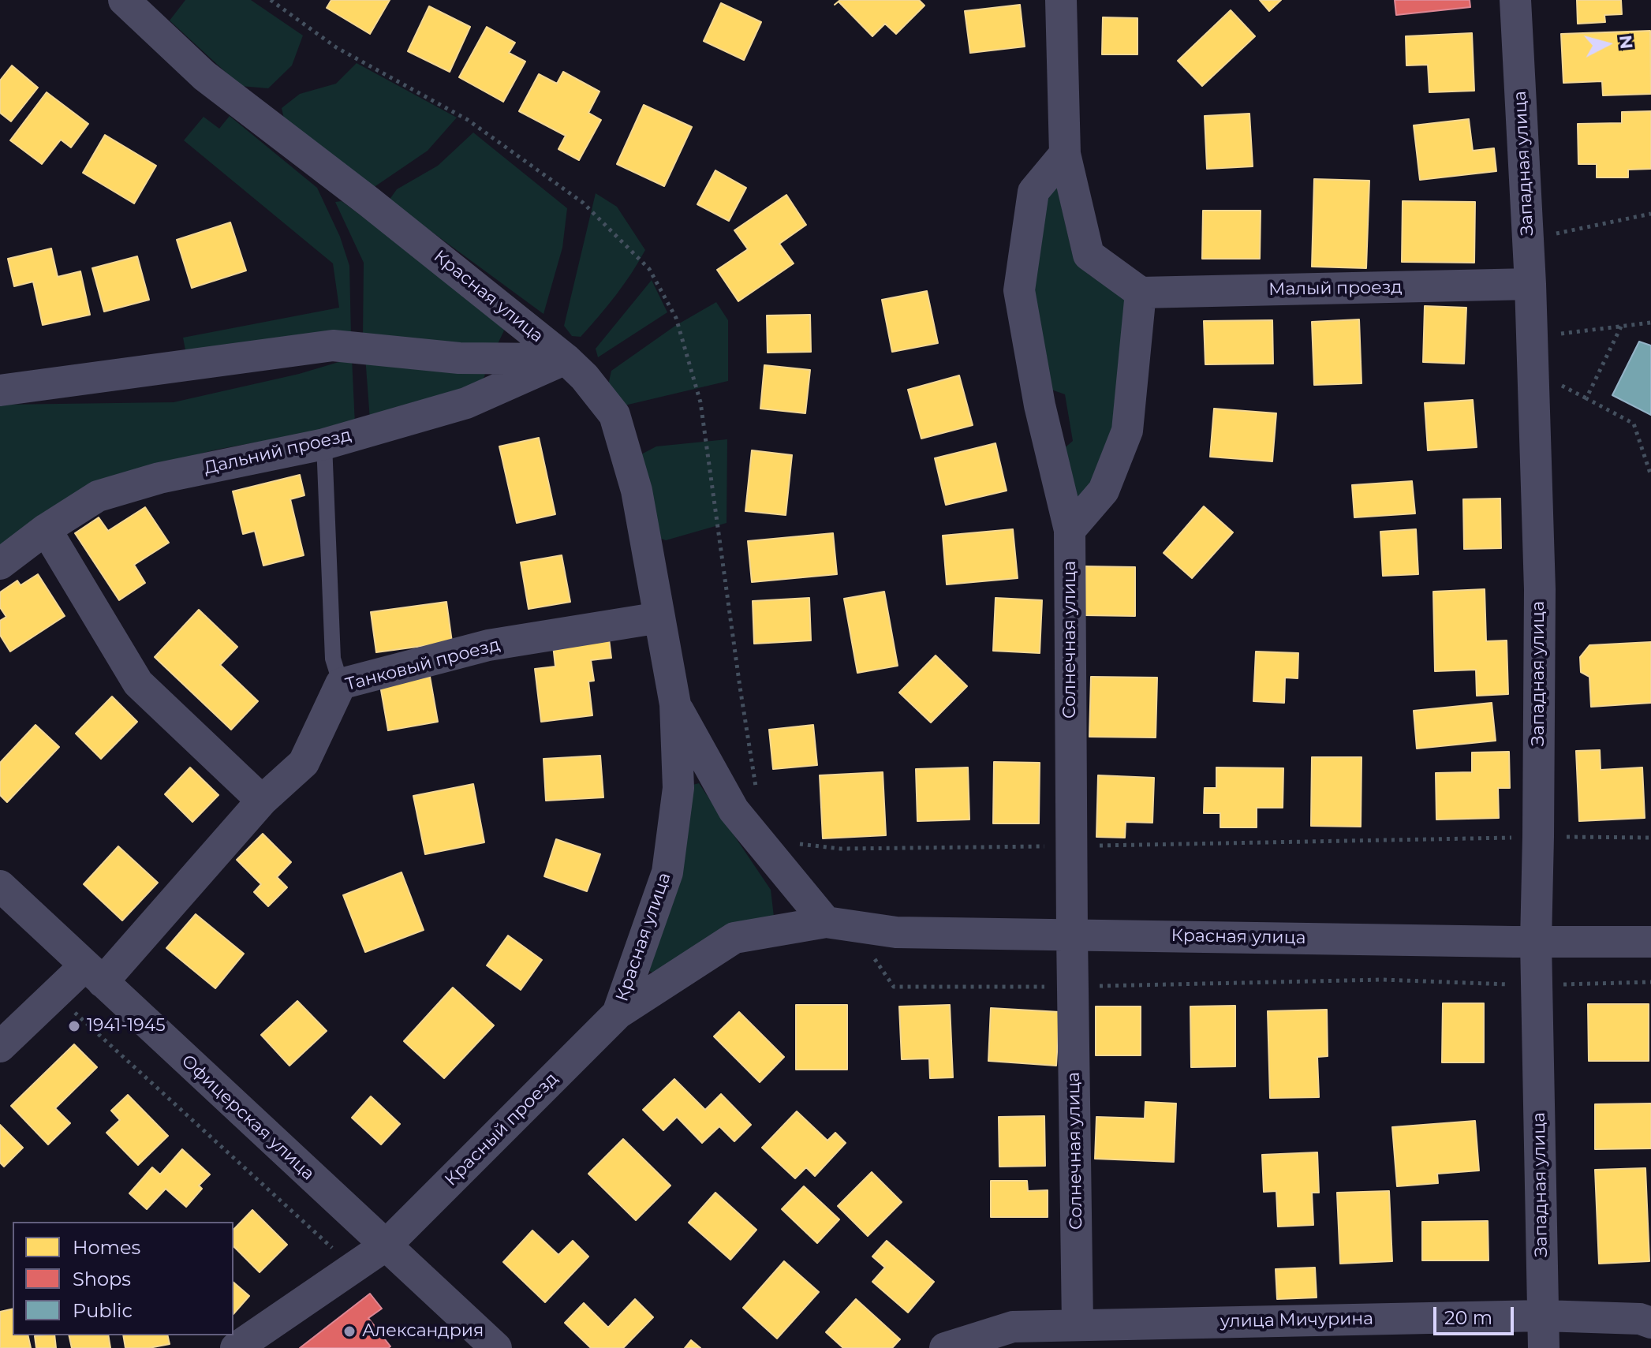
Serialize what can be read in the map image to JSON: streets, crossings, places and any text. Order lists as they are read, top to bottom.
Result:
{
  "streets": {
    "street": [
      "Западная улица",
      "Малый проезд",
      "Красная улица",
      "Дальний проезд",
      "Солнечная улица",
      "Танковый проезд",
      "Офицерская улица",
      "Красный проезд",
      "улица Мичурина"
    ]
  },
  "crossings": [
    ["Западная улица", "Малый проезд"],
    ["Западная улица", "Красная улица"],
    ["Западная улица", "улица Мичурина"],
    ["Красная улица", "Дальний проезд"],
    ["Красная улица", "Солнечная улица"],
    ["Красная улица", "Танковый проезд"],
    ["Красная улица", "Красный проезд"],
    ["Солнечная улица", "улица Мичурина"],
    ["Танковый проезд", "Офицерская улица"],
    ["Офицерская улица", "Красный проезд"]
  ],
  "places": ["1941-1945", "Александрия"],
  "legend": ["Homes", "Shops", "Public"],
  "scale_bar": "20 m",
  "north": "right"
}
